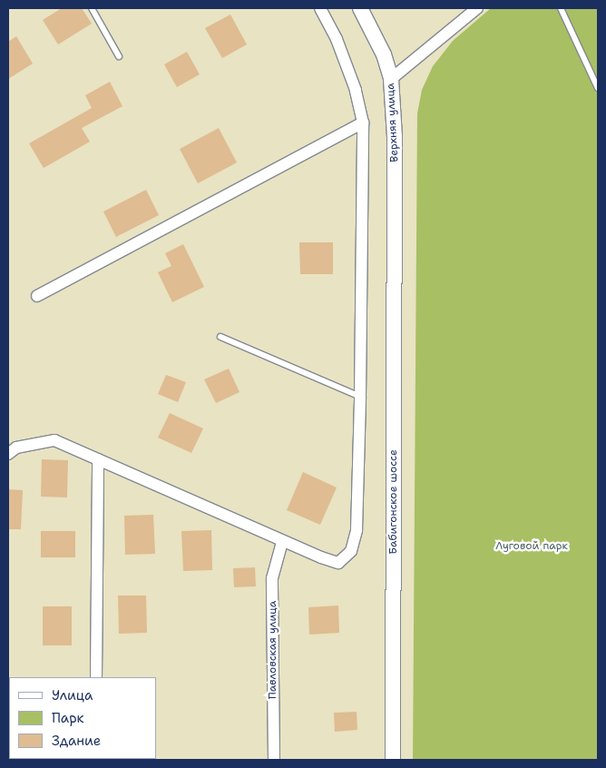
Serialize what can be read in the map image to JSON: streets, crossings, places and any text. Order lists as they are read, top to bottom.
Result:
{
  "streets": {
    "street": ["Верхняя улица", "Бабигонское шоссе", "Павловская улица"]
  },
  "crossings": [
    ["Верхняя улица", "Бабигонское шоссе"]
  ],
  "parks": ["Луговой парк"],
  "legend": ["Улица", "Парк", "Здание"]
}
